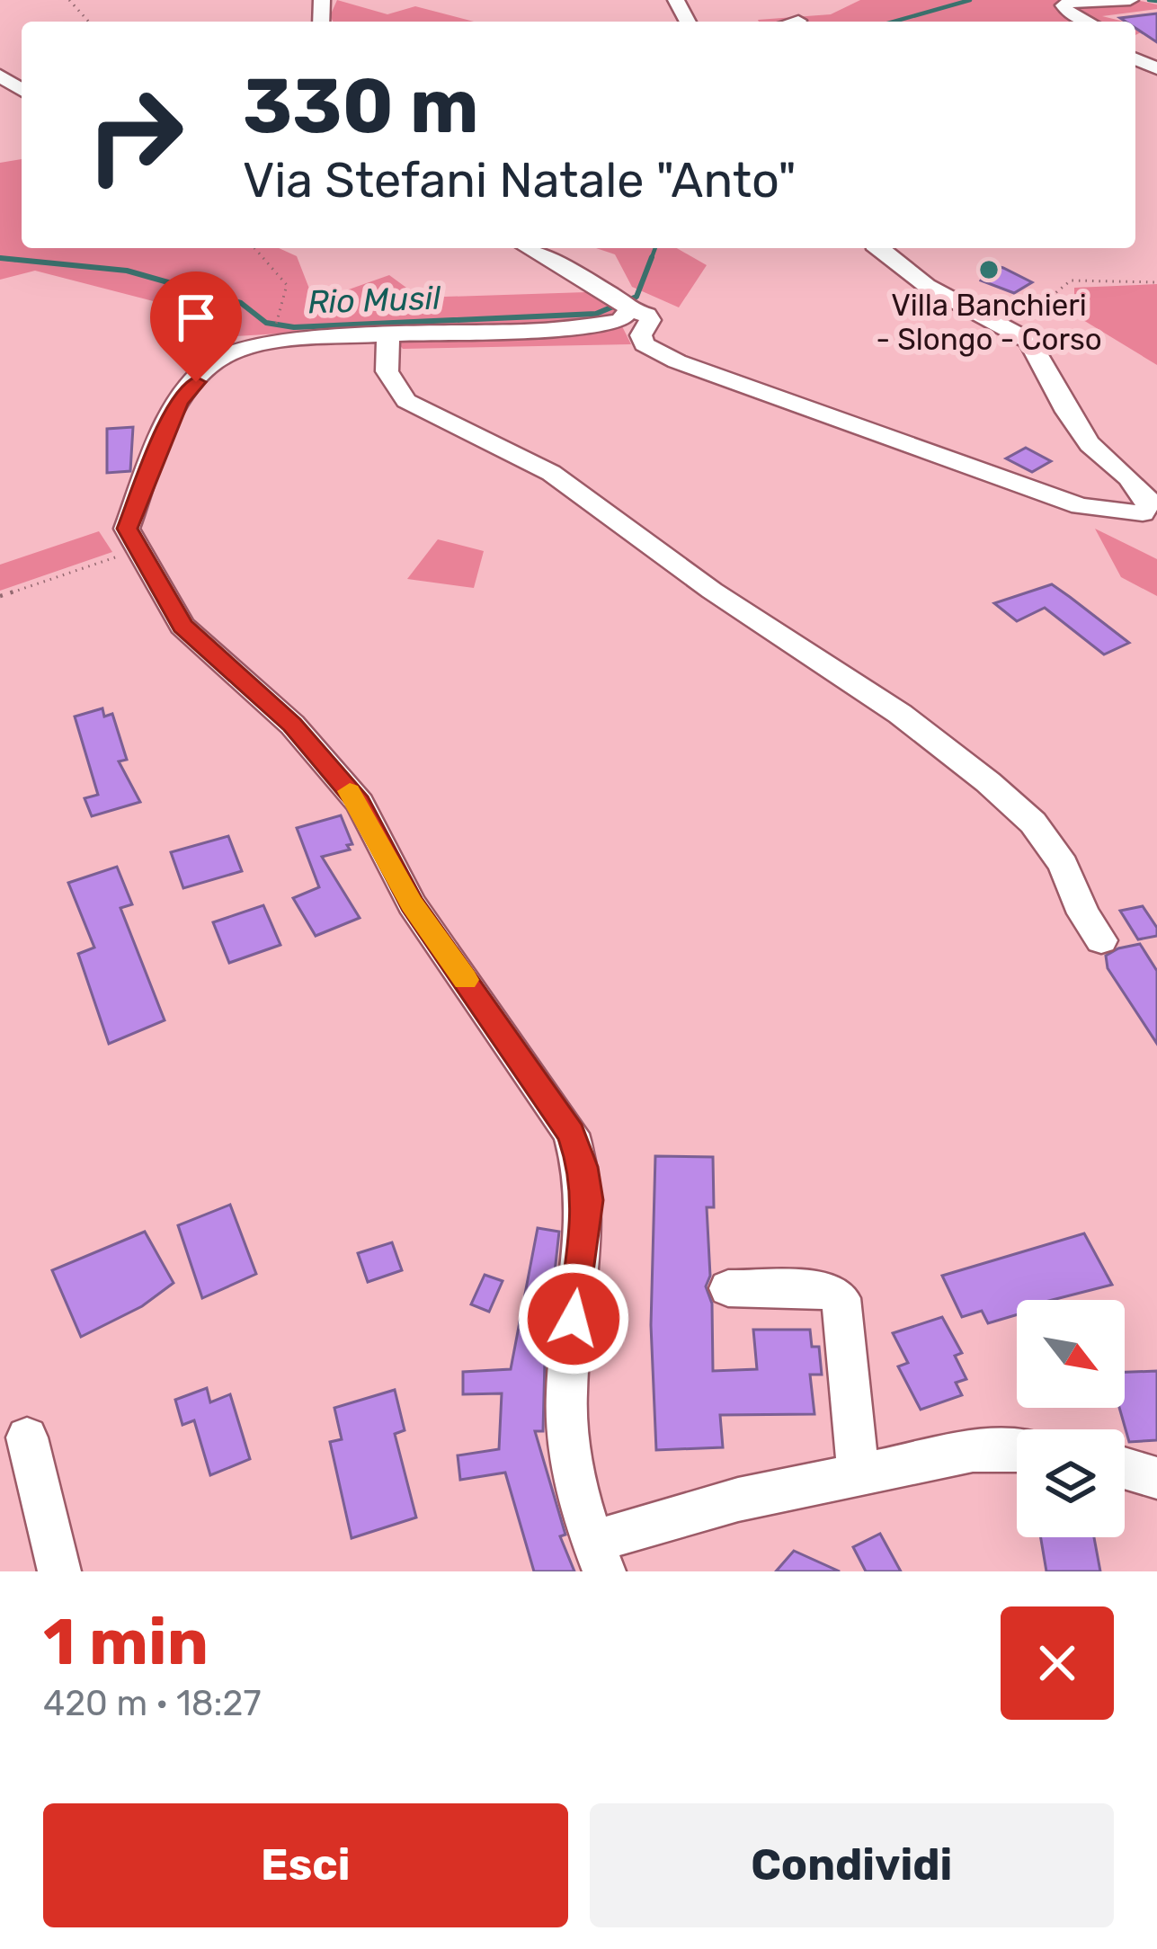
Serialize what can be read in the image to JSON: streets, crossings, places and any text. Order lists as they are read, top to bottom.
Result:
{
  "water": ["Rio Musil"],
  "places": ["Villa Banchieri - Slongo - Corso"],
  "north": "bottom right",
  "page": {
    "turn": ["330 m", "Via Stefani Natale \"Anto\""],
    "heading": ["1 min", "420 m · 18:27"],
    "buttons": ["Esci", "Condividi"]
  }
}
